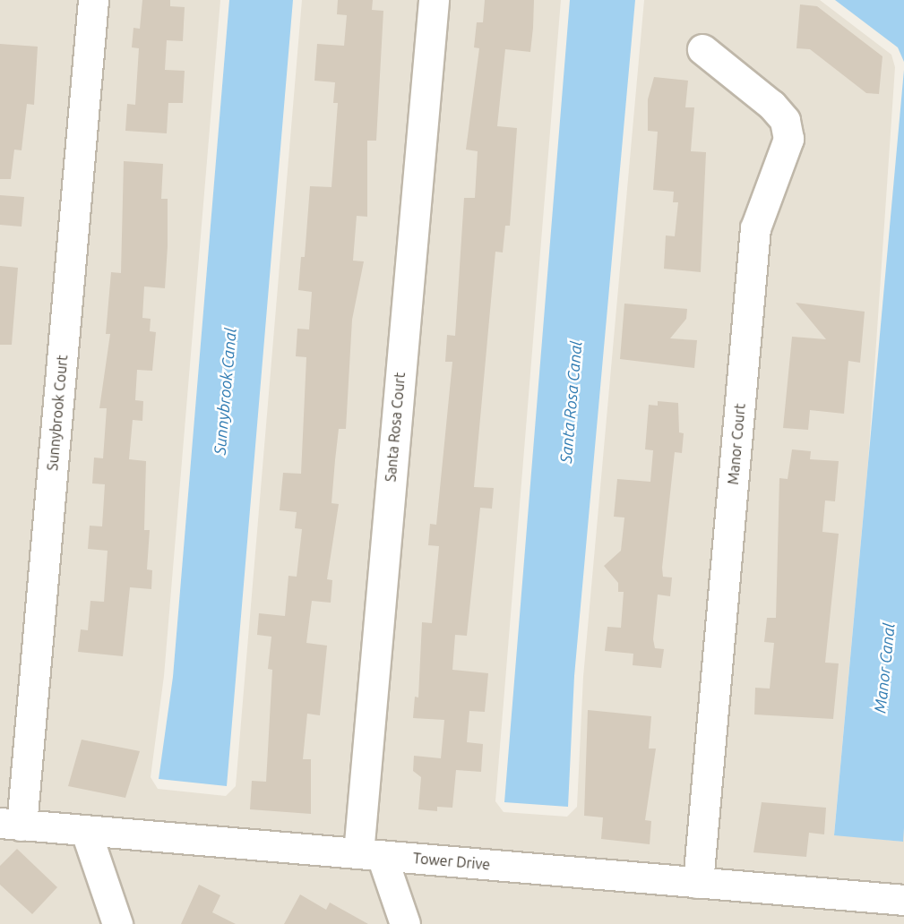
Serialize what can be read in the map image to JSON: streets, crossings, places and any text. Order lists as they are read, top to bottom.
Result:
{
  "streets": {
    "street": [
      "Sunnybrook Court",
      "Santa Rosa Court",
      "Manor Court",
      "Tower Drive"
    ]
  },
  "crossings": [
    ["Sunnybrook Court", "Tower Drive"],
    ["Santa Rosa Court", "Tower Drive"],
    ["Manor Court", "Tower Drive"]
  ],
  "water": ["Sunnybrook Canal", "Santa Rosa Canal", "Manor Canal"]
}
